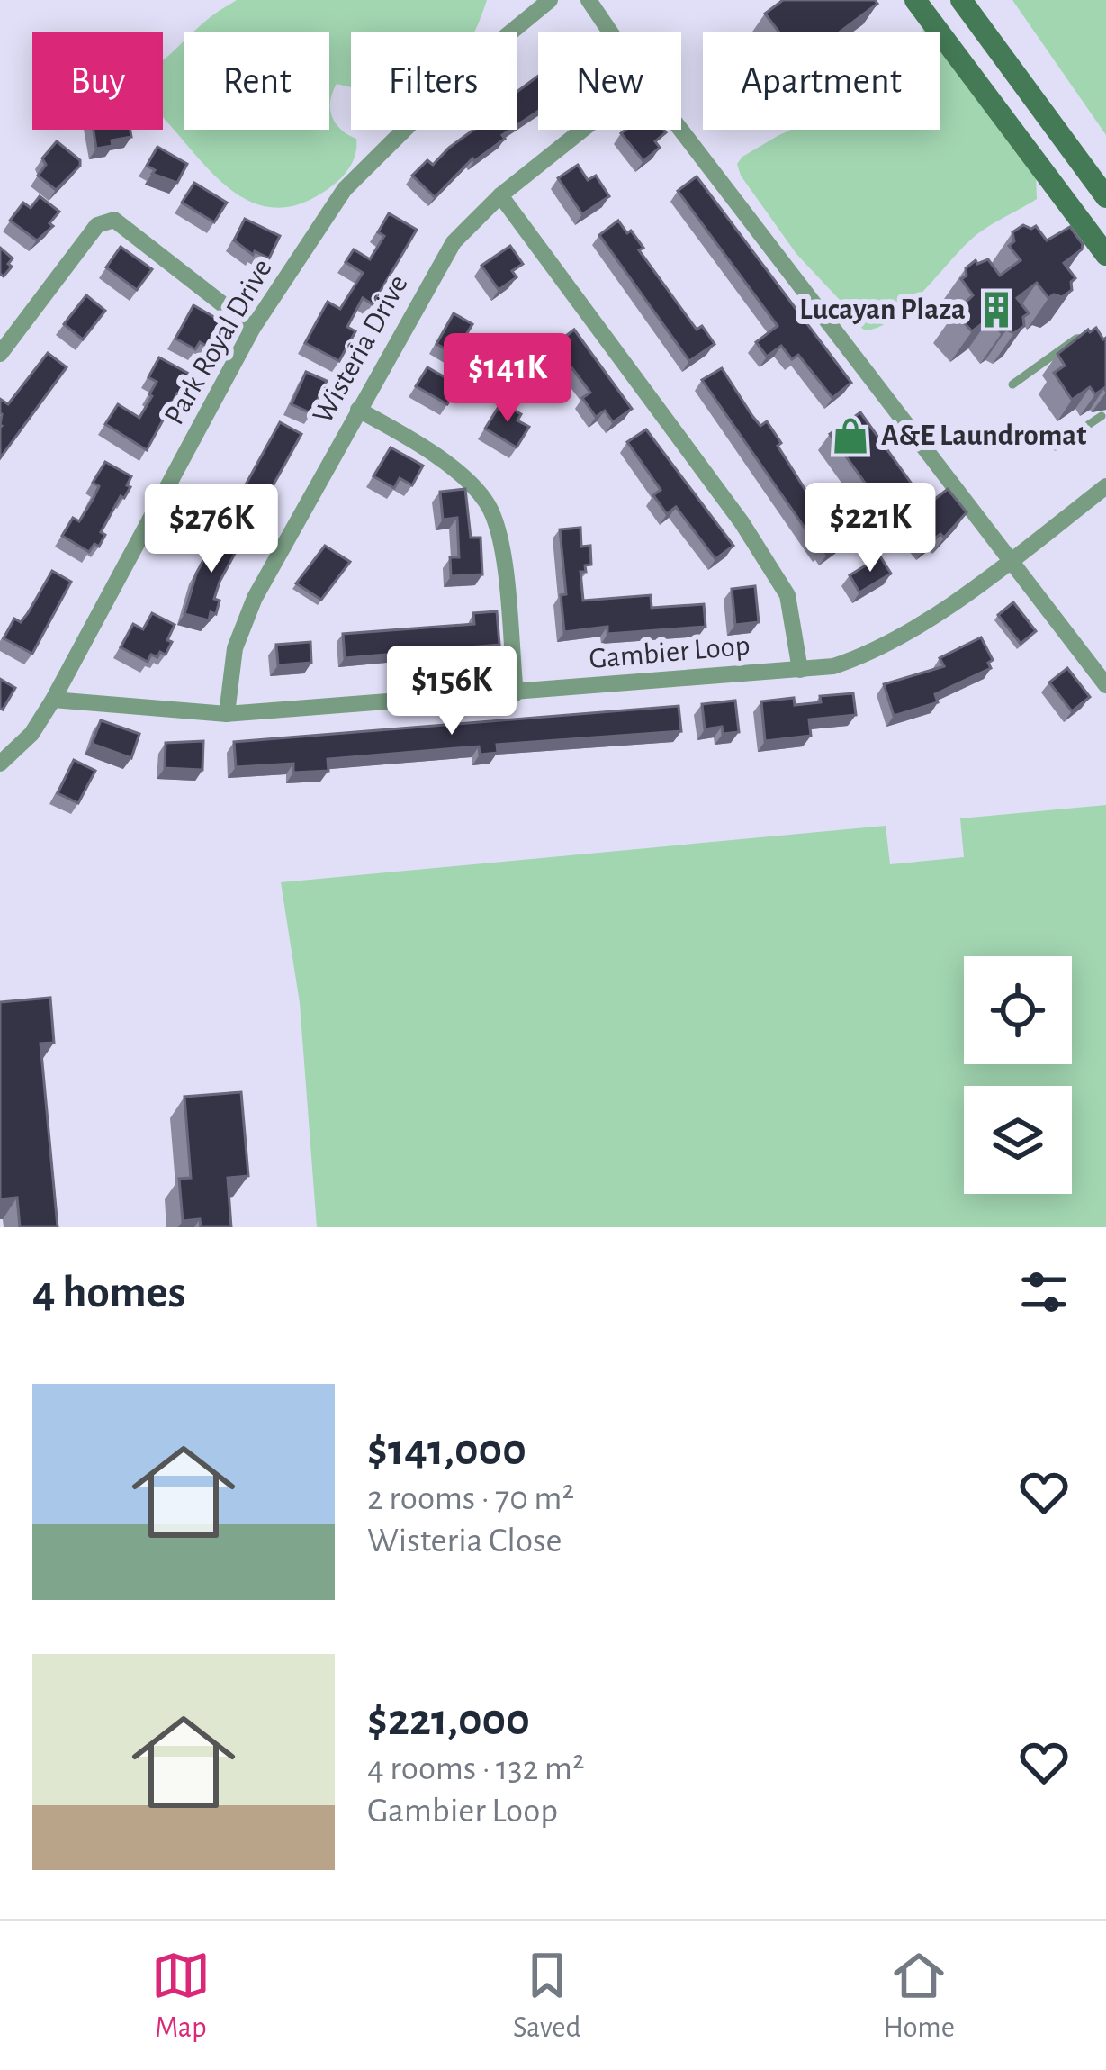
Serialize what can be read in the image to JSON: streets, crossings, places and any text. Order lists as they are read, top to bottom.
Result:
{
  "streets": {
    "street": ["Park Royal Drive", "Wisteria Drive", "Gambier Loop"]
  },
  "crossings": [
    ["Park Royal Drive", "Gambier Loop"],
    ["Wisteria Drive", "Gambier Loop"]
  ],
  "places": {
    "building": ["Lucayan Plaza"],
    "shop": ["A&E Laundromat"]
  },
  "page": {
    "chip": [
      "Buy",
      "Rent",
      "Filters",
      "New",
      "Apartment"
    ],
    "price": [
      "$141K",
      "$221K",
      "$276K",
      "$156K"
    ],
    "heading": "4 homes",
    "list": [
      {
        "name": "$141,000",
        "note": "2 rooms · 70 m² · Wisteria Close"
      },
      {
        "name": "$221,000",
        "note": "4 rooms · 132 m² · Gambier Loop"
      }
    ],
    "tabs": ["Map", "Saved", "Home"]
  }
}
